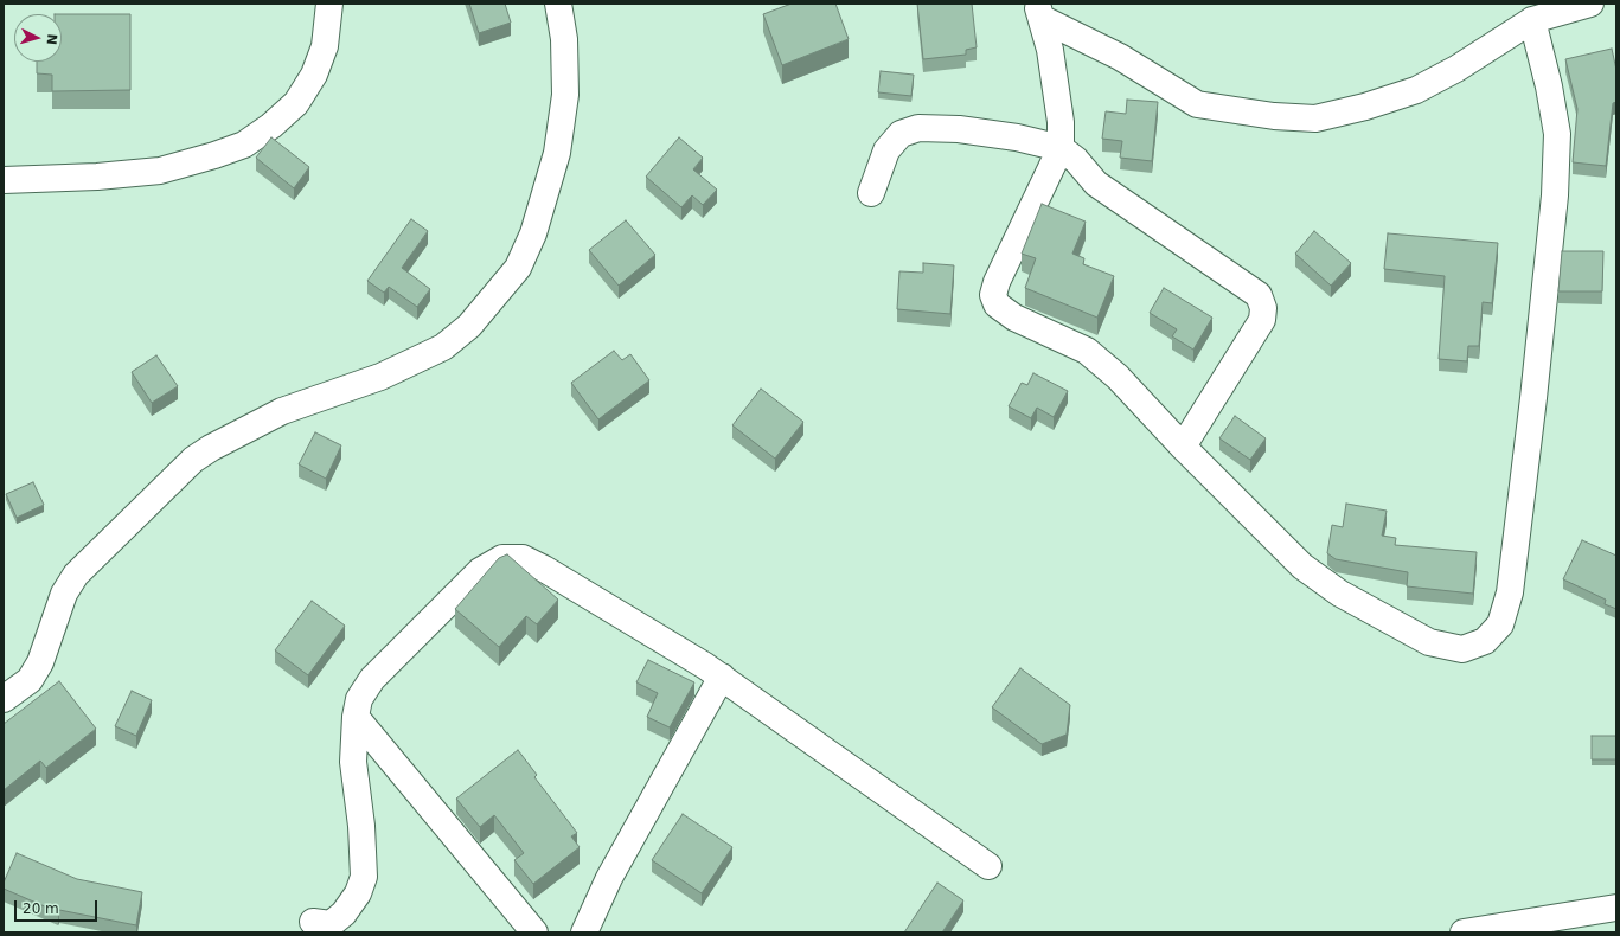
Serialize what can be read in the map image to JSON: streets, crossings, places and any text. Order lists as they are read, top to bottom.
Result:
{
  "scale_bar": "20 m",
  "north": "right"
}
